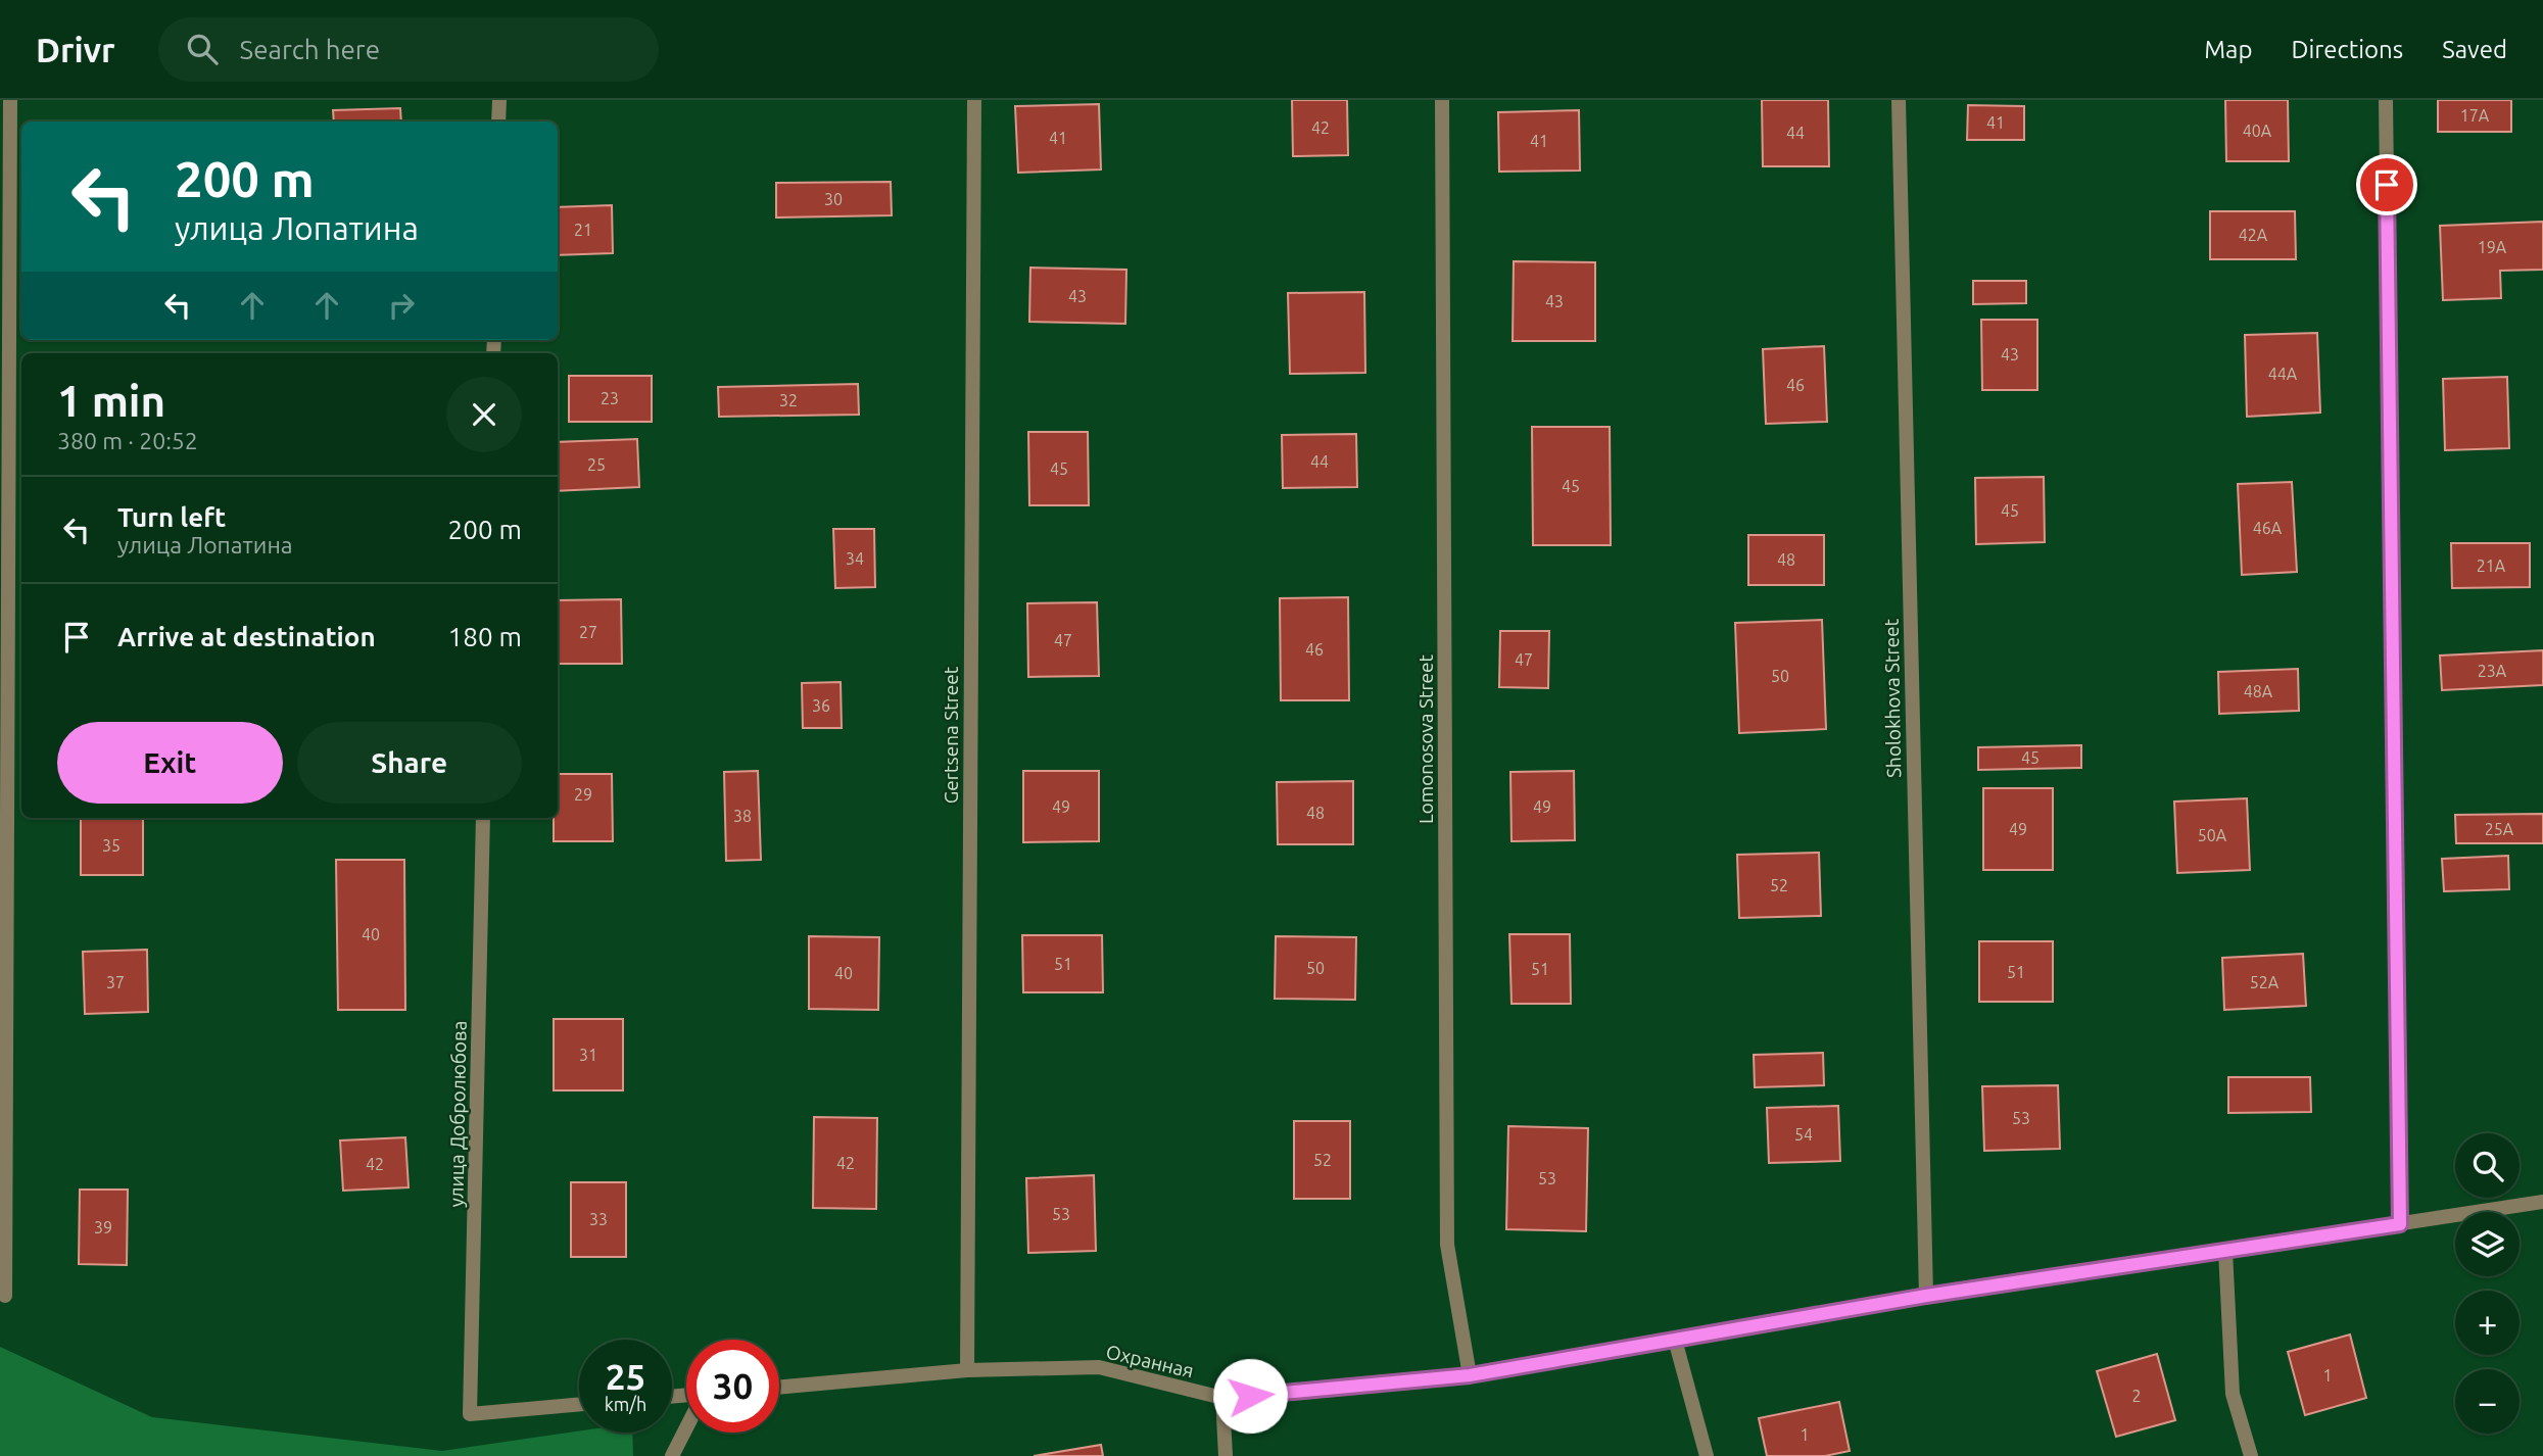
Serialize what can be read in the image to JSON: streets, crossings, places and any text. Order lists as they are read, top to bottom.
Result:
{
  "streets": {
    "street": [
      "Sholokhova Street",
      "Gertsena Street",
      "Lomonosova Street",
      "улица Добролюбова",
      "Охранная"
    ]
  },
  "crossings": [
    ["Sholokhova Street", "Охранная"],
    ["Gertsena Street", "Охранная"],
    ["Lomonosova Street", "Охранная"]
  ],
  "house_numbers": [
    "17А",
    "41",
    "42",
    "40А",
    "44",
    "41",
    "41",
    "30",
    "21",
    "42А",
    "19А",
    "43",
    "43",
    "43",
    "44А",
    "46",
    "23",
    "32",
    "44",
    "25",
    "45",
    "45",
    "45",
    "46А",
    "34",
    "48",
    "21А",
    "27",
    "47",
    "46",
    "47",
    "23А",
    "50",
    "48А",
    "36",
    "45",
    "29",
    "49",
    "49",
    "48",
    "38",
    "49",
    "25А",
    "50А",
    "35",
    "52",
    "40",
    "51",
    "50",
    "51",
    "51",
    "40",
    "37",
    "52А",
    "31",
    "53",
    "54",
    "52",
    "42",
    "42",
    "53",
    "53",
    "33",
    "39",
    "1",
    "2",
    "1"
  ],
  "page": {
    "header": "Drivr",
    "search": "Search here",
    "nav": ["Map", "Directions", "Saved"],
    "turn": ["200 m", "улица Лопатина"],
    "heading": ["1 min", "380 m · 20:52"],
    "list": [
      {
        "name": "Turn left",
        "note": "улица Лопатина",
        "value": "200 m"
      },
      {
        "name": "Arrive at destination",
        "value": "180 m"
      }
    ],
    "buttons": ["Exit", "Share"],
    "map_buttons": ["+", "−"],
    "speed": "25 km/h",
    "limit": "30"
  }
}
